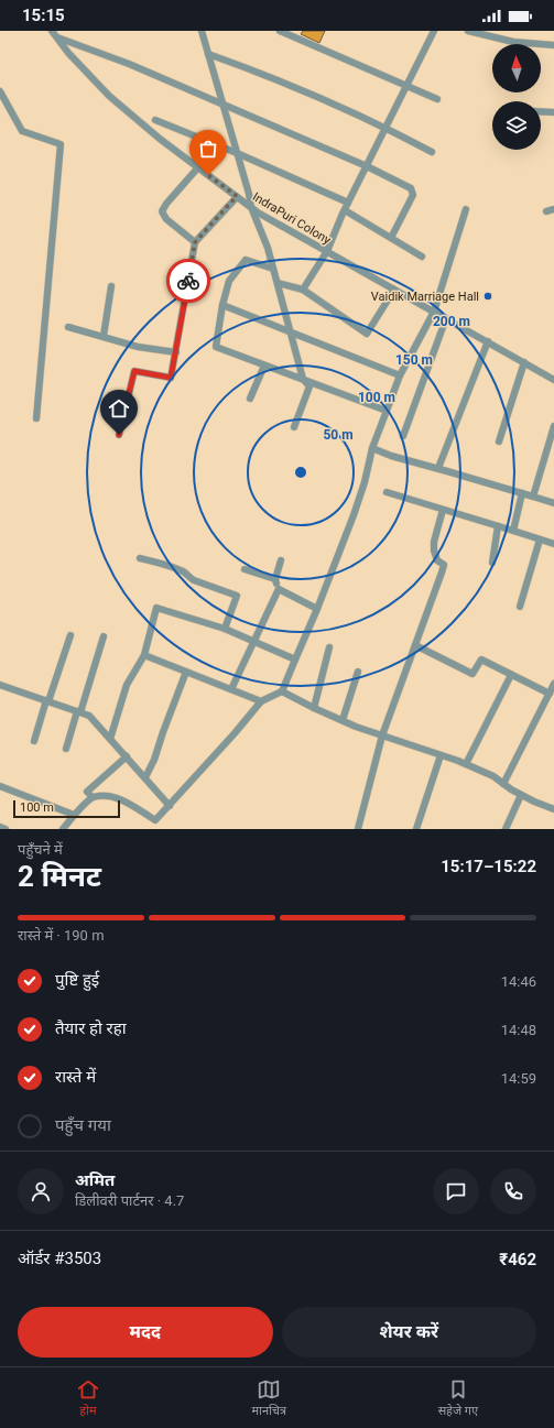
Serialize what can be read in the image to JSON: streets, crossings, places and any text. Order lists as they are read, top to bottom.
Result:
{
  "streets": {
    "street": ["IndraPuri Colony"]
  },
  "places": ["Vaidik Marriage Hall"],
  "scale_bar": "100 m",
  "north": "top",
  "page": {
    "status": "15:15",
    "scale": "100 m",
    "heading": ["2 मिनट", "पहुँचने में", "15:17–15:22"],
    "panel": [
      "अमित",
      "डिलीवरी पार्टनर · 4.7",
      "ऑर्डर #3503",
      "₹462"
    ],
    "bar": "रास्ते में · 190 m",
    "list": [
      ["पुष्टि हुई", "14:46"],
      ["तैयार हो रहा", "14:48"],
      ["रास्ते में", "14:59"],
      "पहुँच गया"
    ],
    "buttons": ["मदद", "शेयर करें"],
    "tabs": ["होम", "मानचित्र", "सहेजे गए"]
  },
  "rings": [
    "200 m",
    "150 m",
    "100 m",
    "50 m"
  ]
}
